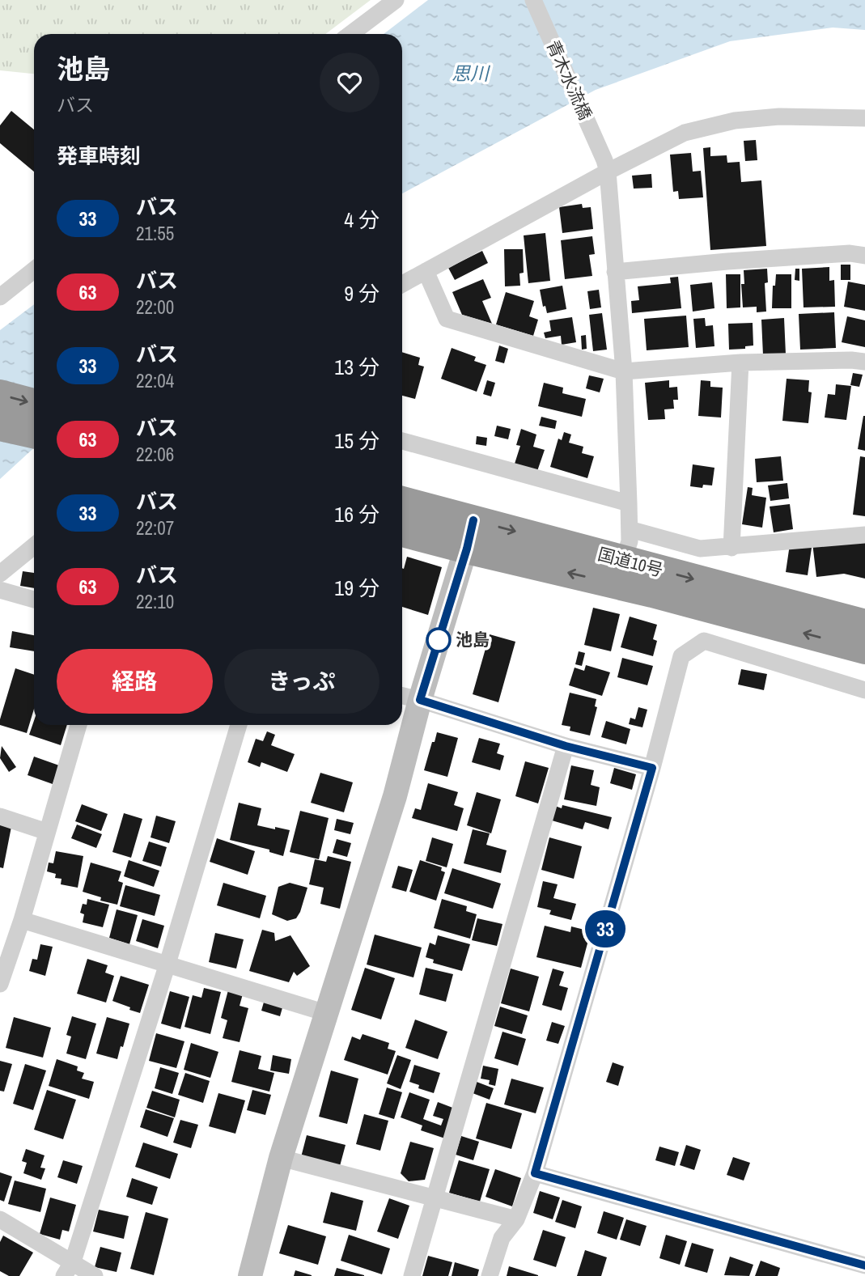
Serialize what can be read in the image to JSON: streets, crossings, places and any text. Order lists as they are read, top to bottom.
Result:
{
  "streets": {
    "highway": ["国道10号"],
    "street": ["青木水流橋"]
  },
  "crossings": [
    ["青木水流橋", "国道10号"]
  ],
  "water": ["思川"],
  "places": ["池島"],
  "lines": ["bus line 33"],
  "page": {
    "on_map": "33",
    "heading": [
      ["池島", "バス"],
      "発車時刻"
    ],
    "list": [
      {
        "mark": "33",
        "name": "バス",
        "note": "21:55",
        "value": "4 分"
      },
      {
        "mark": "63",
        "name": "バス",
        "note": "22:00",
        "value": "9 分"
      },
      {
        "mark": "33",
        "name": "バス",
        "note": "22:04",
        "value": "13 分"
      },
      {
        "mark": "63",
        "name": "バス",
        "note": "22:06",
        "value": "15 分"
      },
      {
        "mark": "33",
        "name": "バス",
        "note": "22:07",
        "value": "16 分"
      },
      {
        "mark": "63",
        "name": "バス",
        "note": "22:10",
        "value": "19 分"
      }
    ],
    "buttons": ["経路", "きっぷ"]
  }
}
